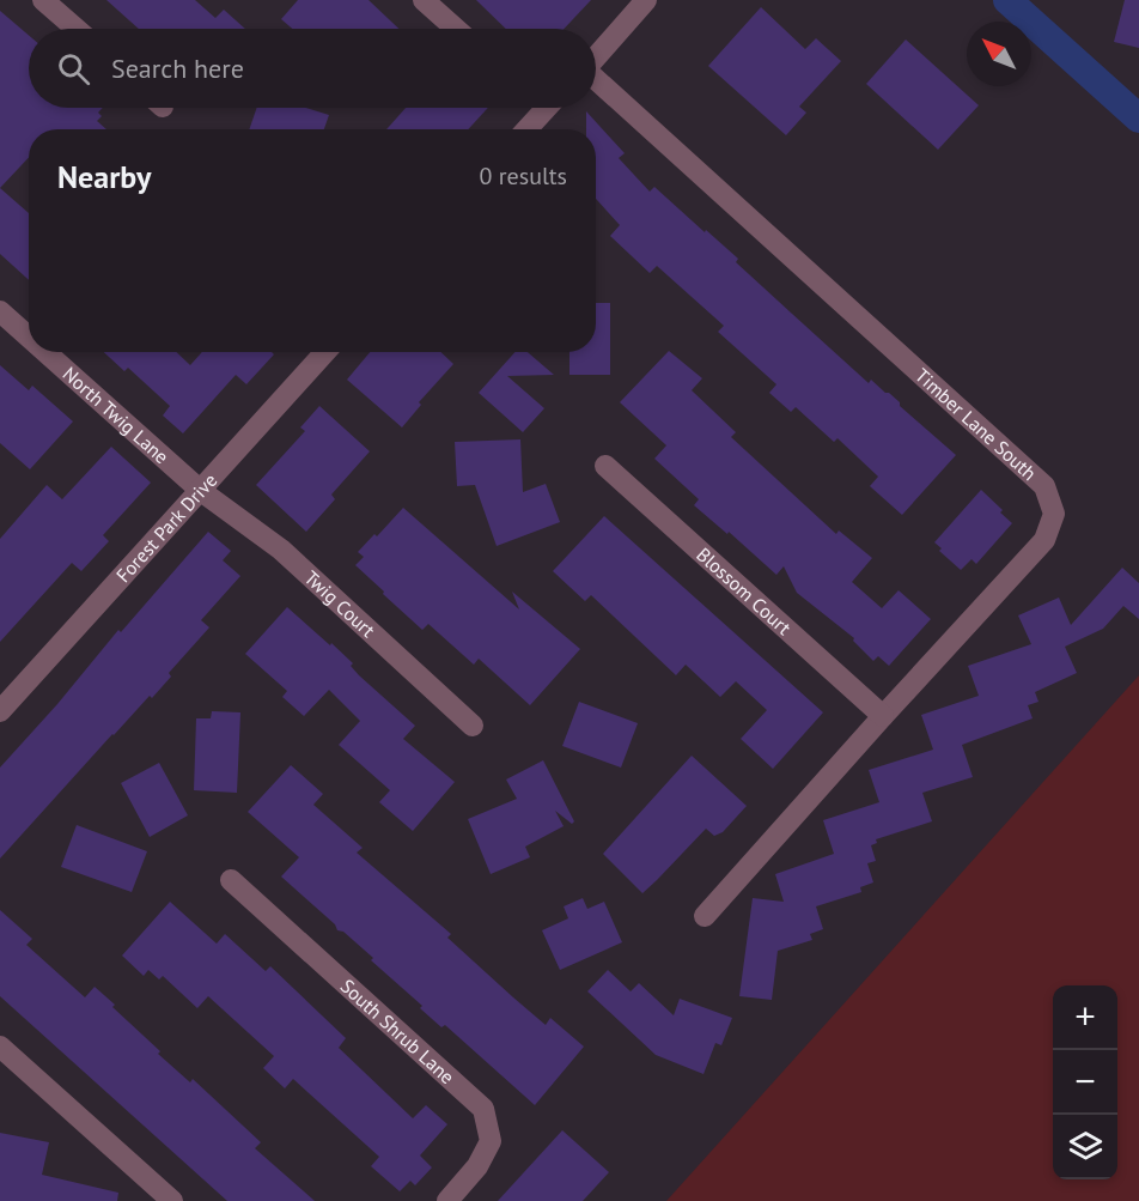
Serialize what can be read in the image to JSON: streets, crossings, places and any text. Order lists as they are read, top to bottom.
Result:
{
  "streets": {
    "street": [
      "North Twig Lane",
      "Timber Lane South",
      "Forest Park Drive",
      "Blossom Court",
      "Twig Court",
      "South Shrub Lane"
    ]
  },
  "crossings": [
    ["North Twig Lane", "Forest Park Drive"],
    ["North Twig Lane", "Twig Court"],
    ["Timber Lane South", "Blossom Court"],
    ["Forest Park Drive", "Twig Court"]
  ],
  "north": "top left",
  "page": {
    "search": "Search here",
    "heading": ["Nearby", "0 results"],
    "map_buttons": ["+", "−"]
  }
}
